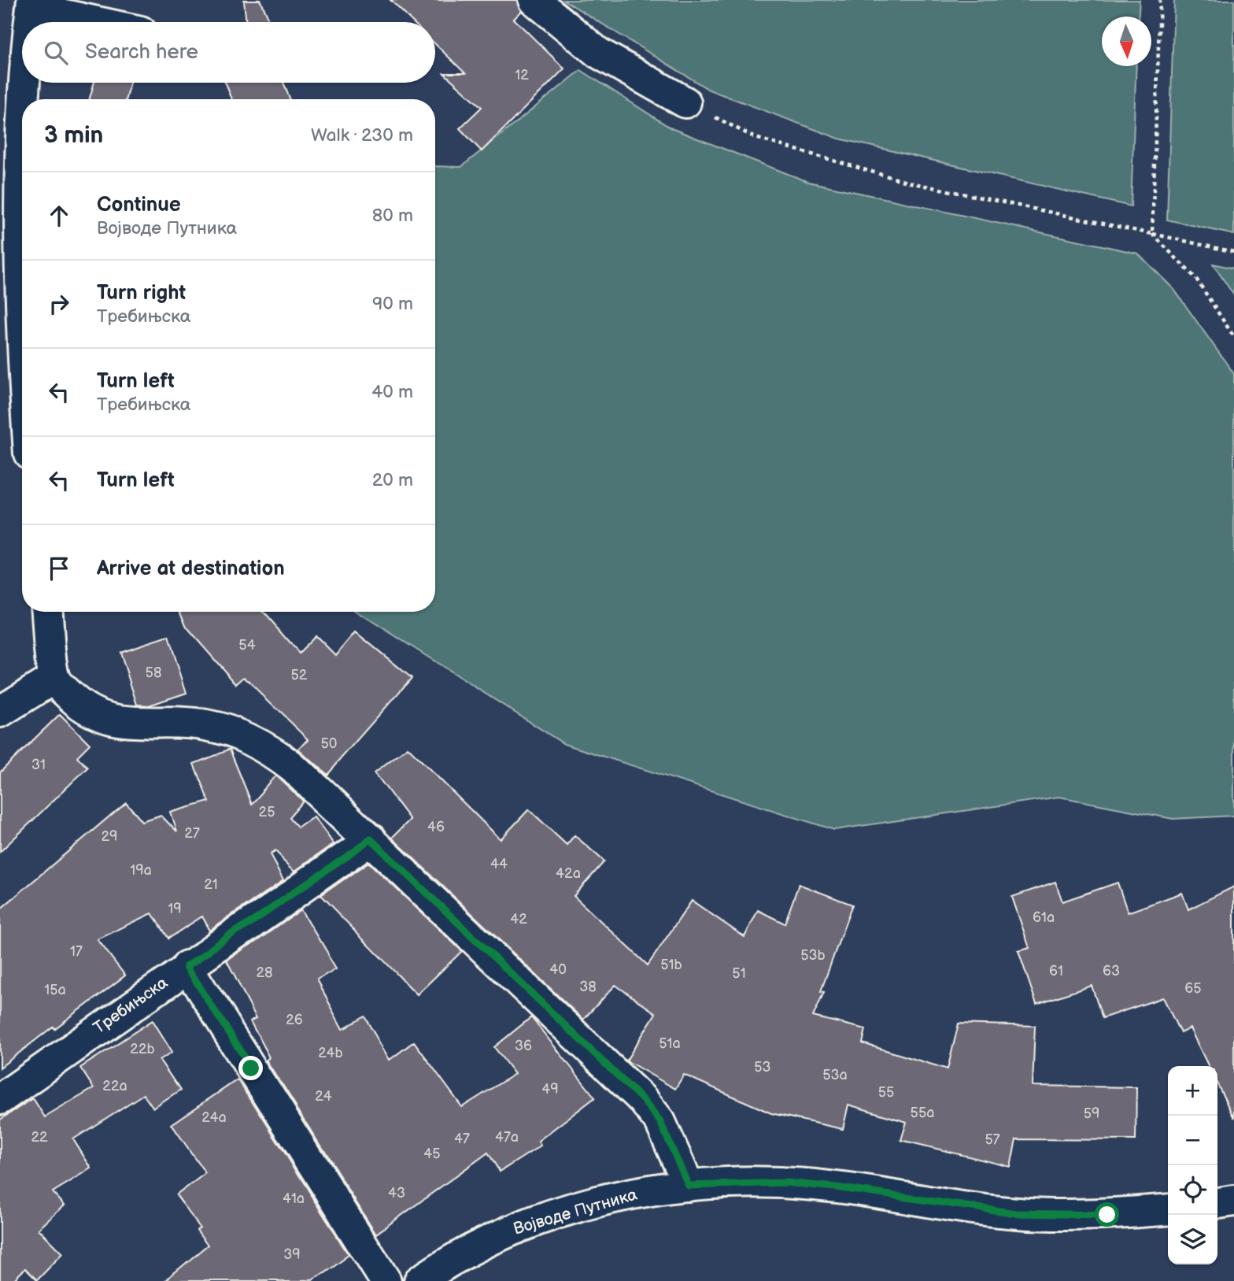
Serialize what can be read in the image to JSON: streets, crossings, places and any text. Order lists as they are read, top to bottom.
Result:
{
  "streets": {
    "street": ["Требињска", "Војводе Путника"]
  },
  "house_numbers": [
    "12",
    "54",
    "58",
    "52",
    "50",
    "31",
    "25",
    "46",
    "27",
    "29",
    "44",
    "19a",
    "42a",
    "21",
    "19",
    "61a",
    "42",
    "17",
    "53b",
    "51b",
    "40",
    "61",
    "63",
    "28",
    "51",
    "38",
    "65",
    "15a",
    "26",
    "51a",
    "36",
    "22b",
    "24b",
    "53",
    "53a",
    "22a",
    "49",
    "55",
    "24",
    "55a",
    "59",
    "24a",
    "22",
    "47a",
    "47",
    "57",
    "45",
    "43",
    "41a",
    "39"
  ],
  "north": "bottom",
  "page": {
    "search": "Search here",
    "heading": ["3 min", "Walk · 230 m"],
    "list": [
      ["Continue", "Војводе Путника", "80 m"],
      ["Turn right", "Требињска", "90 m"],
      ["Turn left", "Требињска", "40 m"],
      ["Turn left", "20 m"],
      "Arrive at destination"
    ],
    "map_buttons": ["+", "−"]
  }
}
